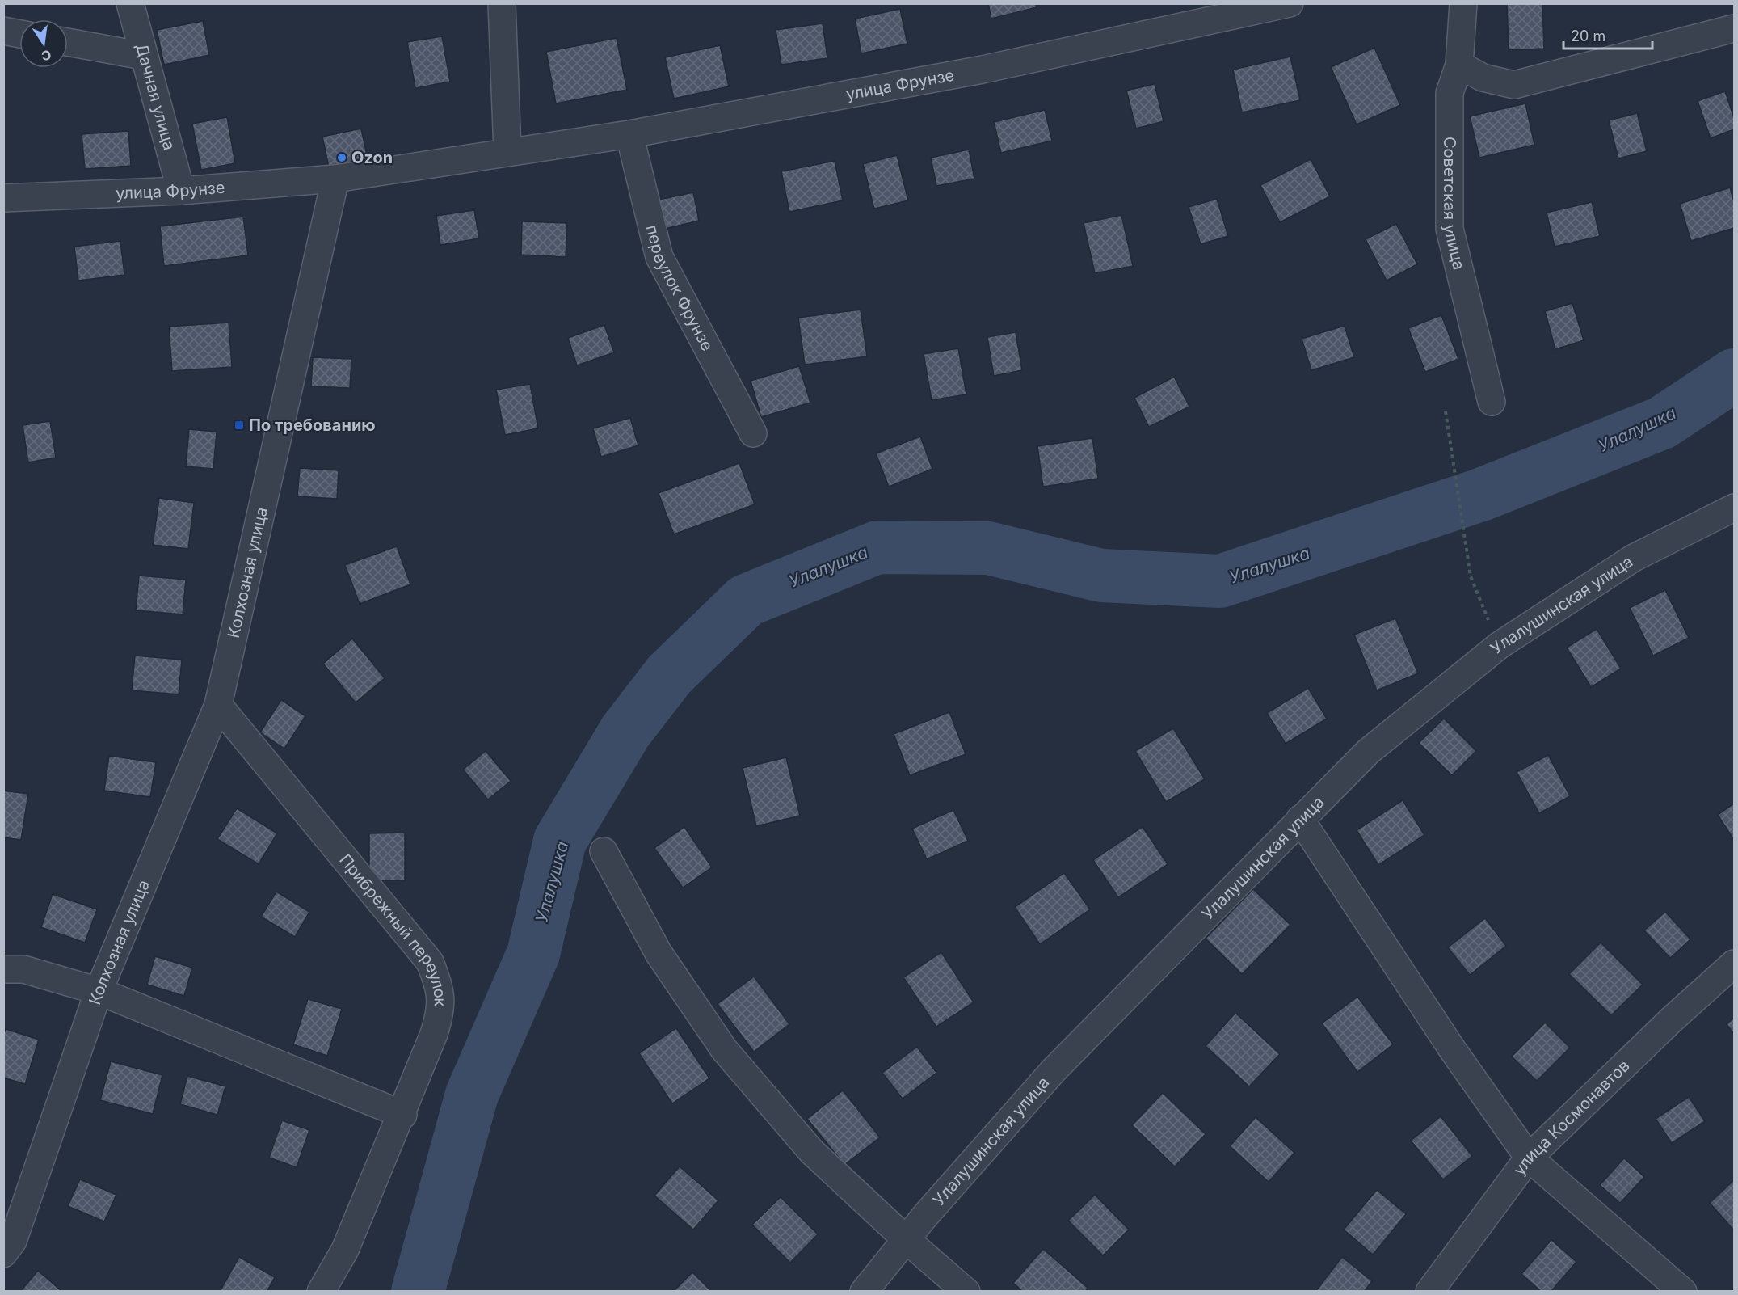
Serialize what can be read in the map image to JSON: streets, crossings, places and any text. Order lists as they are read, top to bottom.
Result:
{
  "streets": {
    "street": [
      "улица Фрунзе",
      "Дачная улица",
      "Советская улица",
      "переулок Фрунзе",
      "Колхозная улица",
      "Улалушинская улица",
      "Прибрежный переулок",
      "улица Космонавтов"
    ]
  },
  "crossings": [
    ["улица Фрунзе", "Дачная улица"],
    ["улица Фрунзе", "переулок Фрунзе"],
    ["улица Фрунзе", "Колхозная улица"],
    ["Колхозная улица", "Прибрежный переулок"]
  ],
  "water": ["Улалушка"],
  "places": {
    "other": ["Ozon"],
    "transit": ["По требованию"]
  },
  "scale_bar": "20 m",
  "north": "bottom"
}
